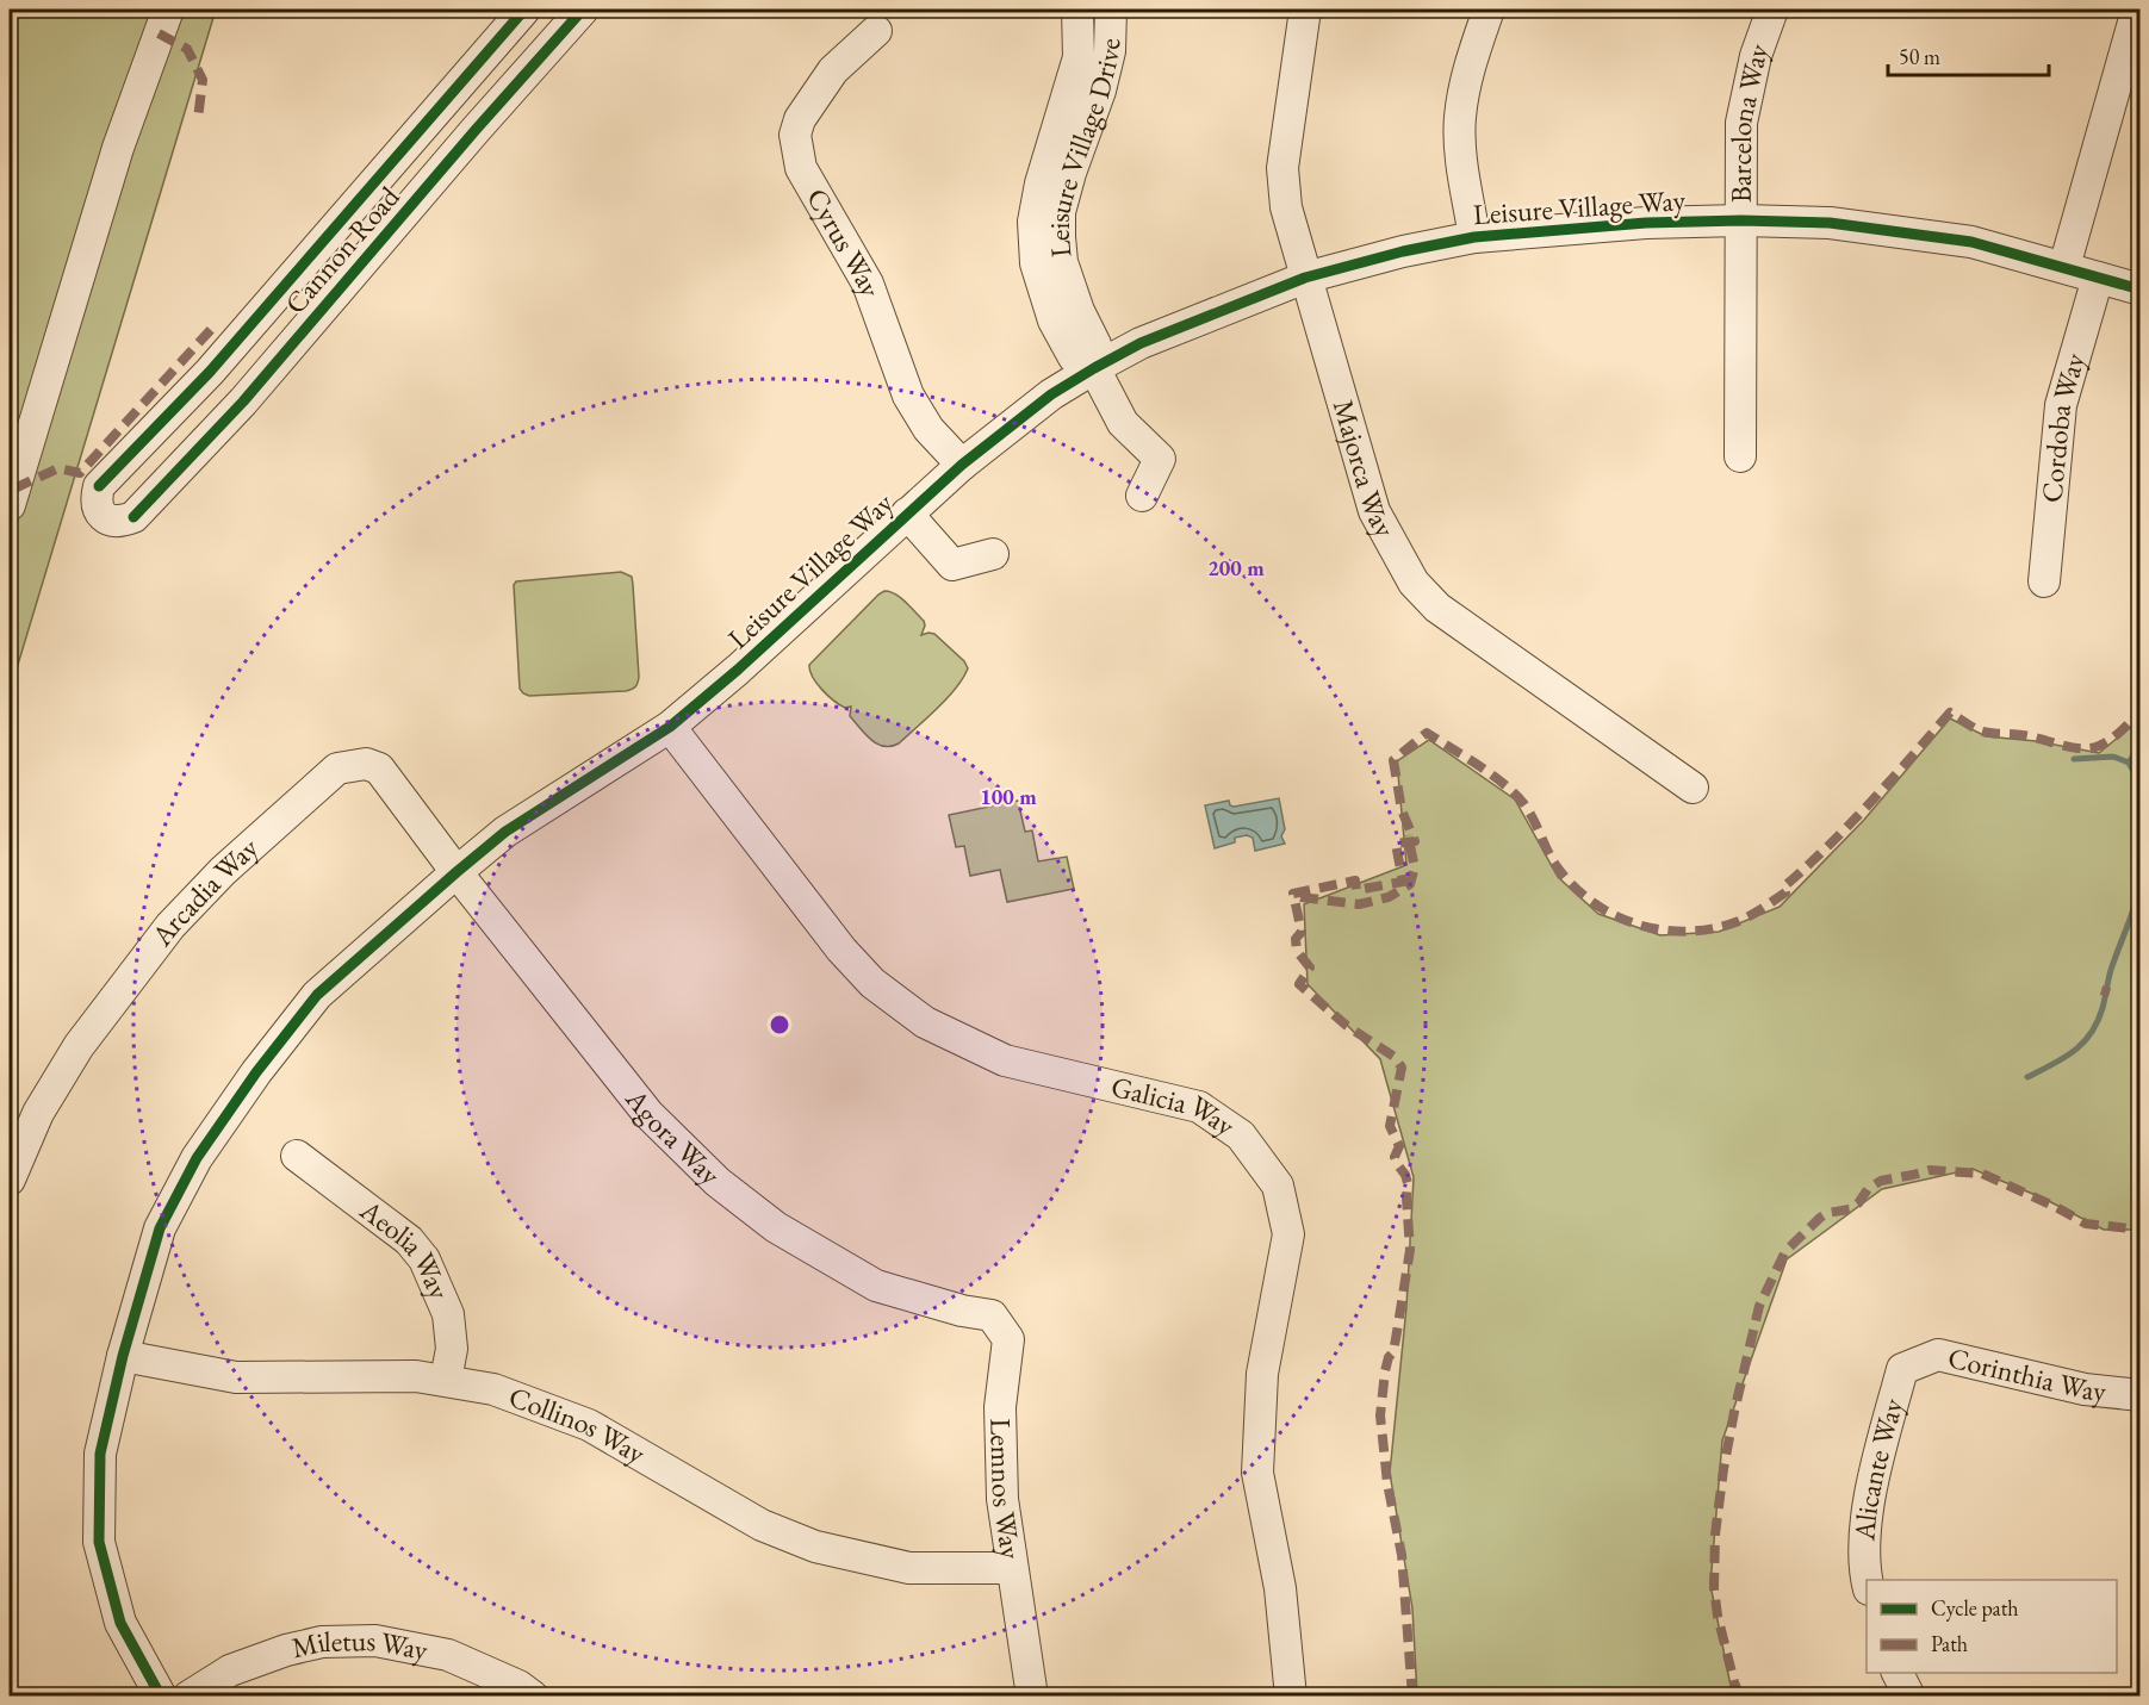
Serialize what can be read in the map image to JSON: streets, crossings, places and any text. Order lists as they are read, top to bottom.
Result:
{
  "streets": {
    "street": [
      "Barcelona Way",
      "Leisure Village Drive",
      "Leisure Village Way",
      "Cyrus Way",
      "Cannon Road",
      "Cordoba Way",
      "Majorca Way",
      "Arcadia Way",
      "Galicia Way",
      "Agora Way",
      "Aeolia Way",
      "Corinthia Way",
      "Collinos Way",
      "Alicante Way",
      "Lemnos Way",
      "Miletus Way"
    ]
  },
  "crossings": [
    ["Barcelona Way", "Leisure Village Way"],
    ["Leisure Village Drive", "Leisure Village Way"],
    ["Leisure Village Way", "Cyrus Way"],
    ["Leisure Village Way", "Cordoba Way"],
    ["Leisure Village Way", "Majorca Way"],
    ["Leisure Village Way", "Arcadia Way"],
    ["Leisure Village Way", "Galicia Way"],
    ["Leisure Village Way", "Agora Way"],
    ["Leisure Village Way", "Collinos Way"],
    ["Arcadia Way", "Agora Way"],
    ["Agora Way", "Lemnos Way"],
    ["Aeolia Way", "Collinos Way"],
    ["Corinthia Way", "Alicante Way"],
    ["Collinos Way", "Lemnos Way"]
  ],
  "legend": ["Cycle path", "Path"],
  "scale_bar": "50 m",
  "rings": ["200 m", "100 m"]
}
